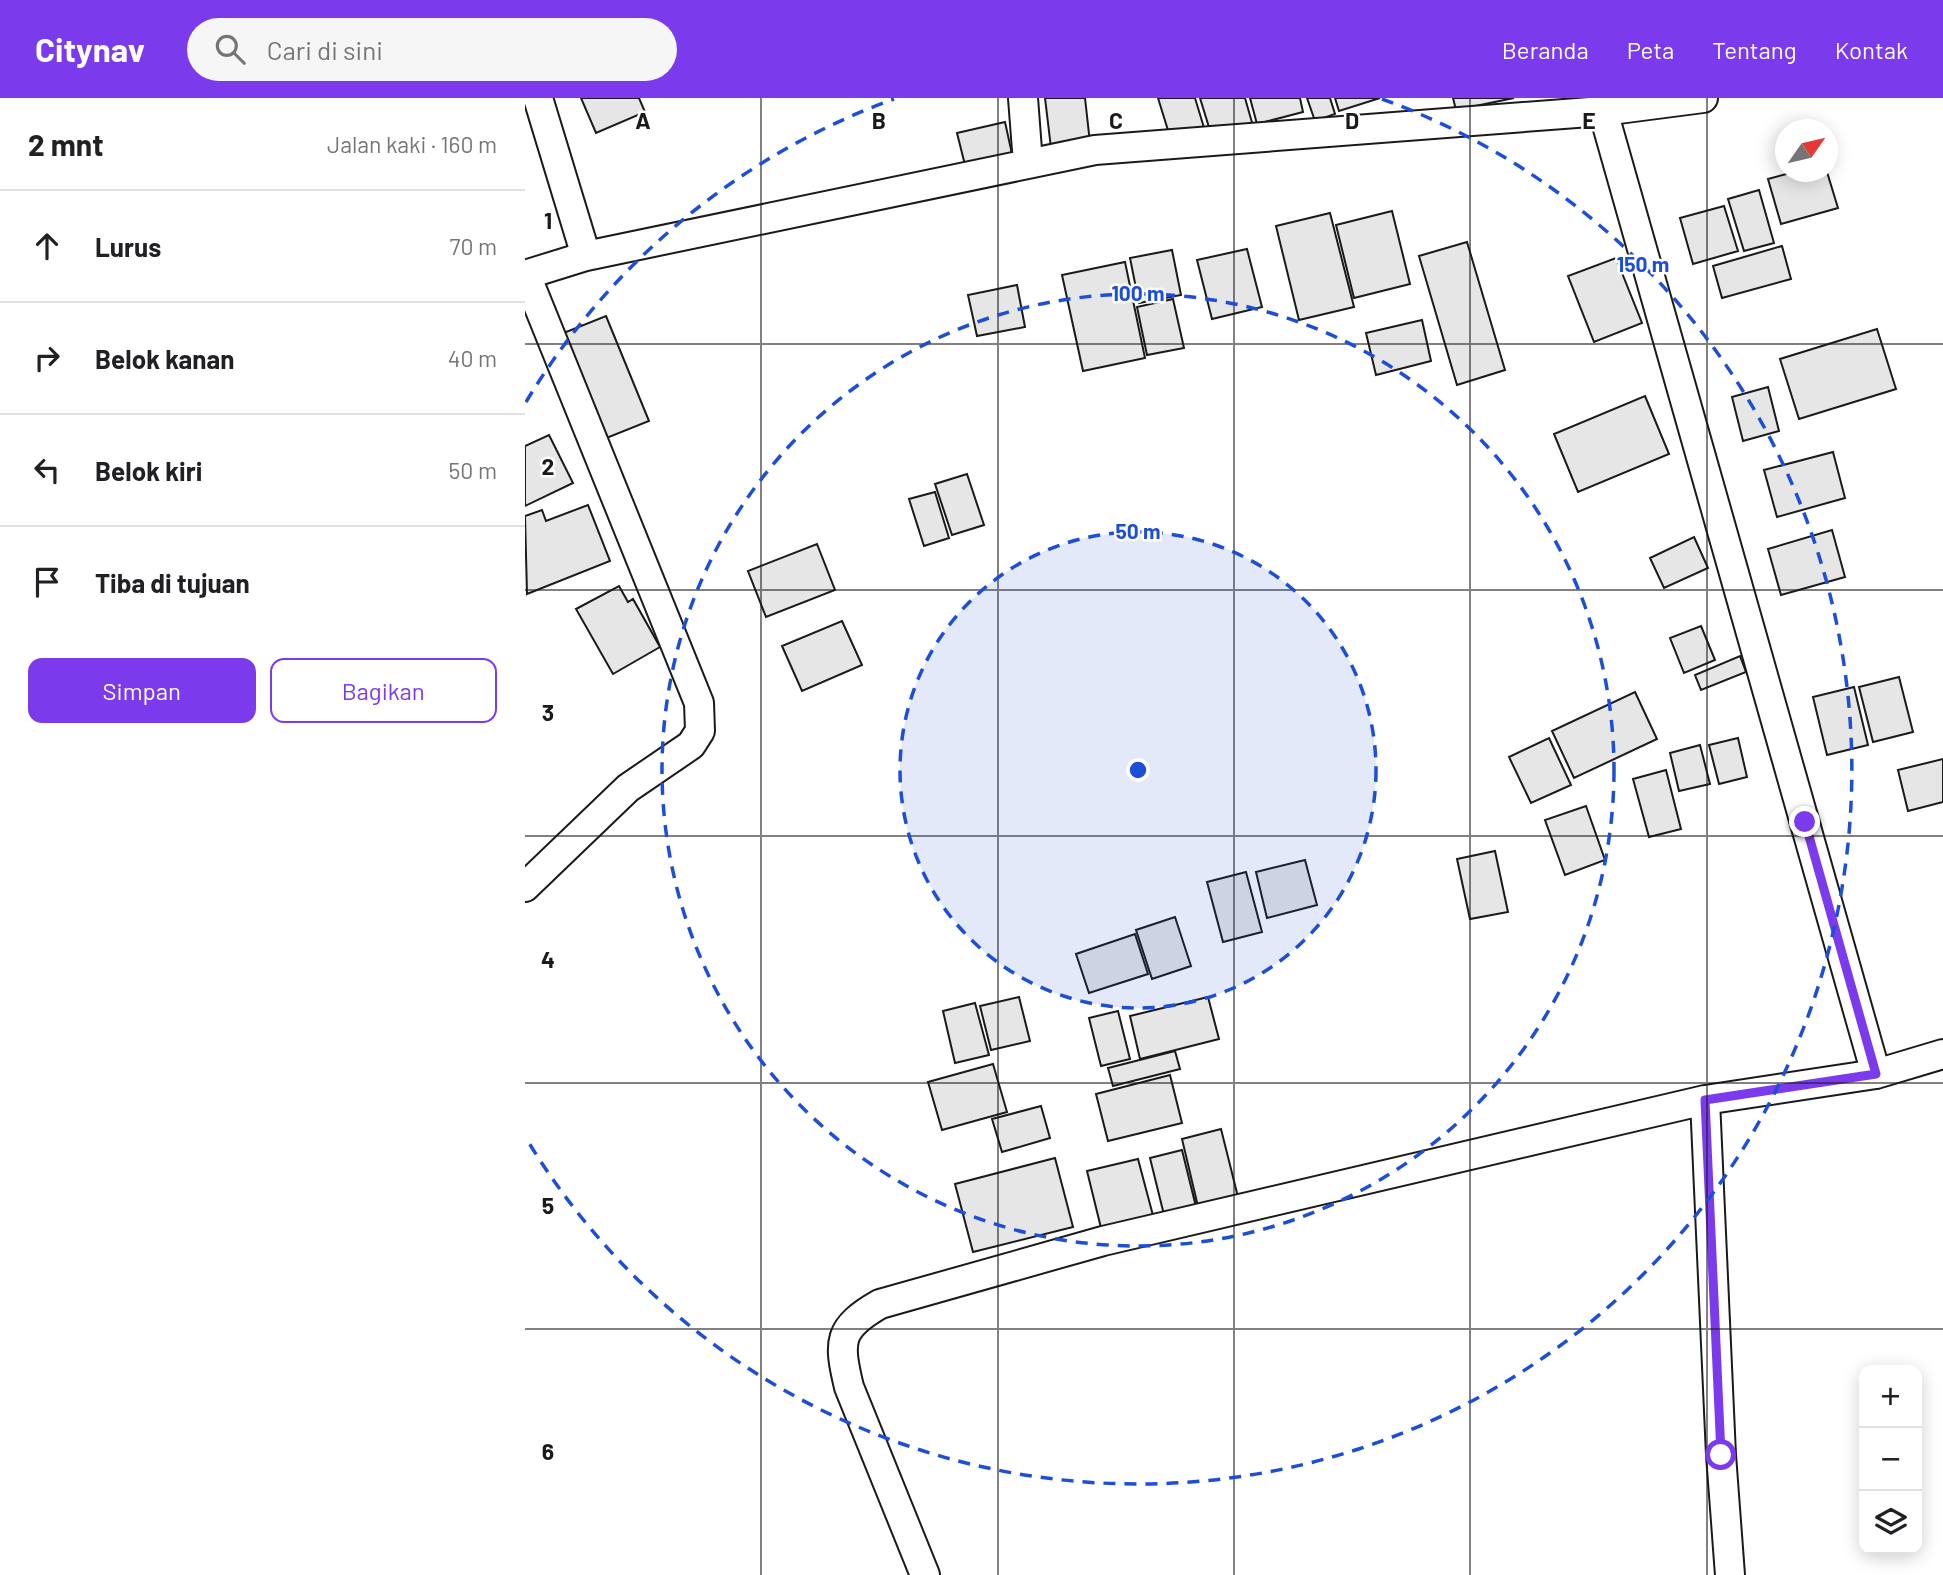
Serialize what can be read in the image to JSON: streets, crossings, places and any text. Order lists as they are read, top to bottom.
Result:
{
  "north": "top right",
  "page": {
    "header": "Citynav",
    "search": "Cari di sini",
    "nav": [
      "Beranda",
      "Peta",
      "Tentang",
      "Kontak"
    ],
    "heading": ["2 mnt", "Jalan kaki · 160 m"],
    "list": [
      ["Lurus", "70 m"],
      ["Belok kanan", "40 m"],
      ["Belok kiri", "50 m"],
      "Tiba di tujuan"
    ],
    "buttons": ["Simpan", "Bagikan"],
    "map_buttons": ["+", "−"]
  },
  "grid": {
    "columns": [
      "A",
      "B",
      "C",
      "D",
      "E"
    ],
    "rows": [
      "1",
      "2",
      "3",
      "4",
      "5",
      "6"
    ]
  },
  "rings": ["150 m", "100 m", "50 m"]
}
